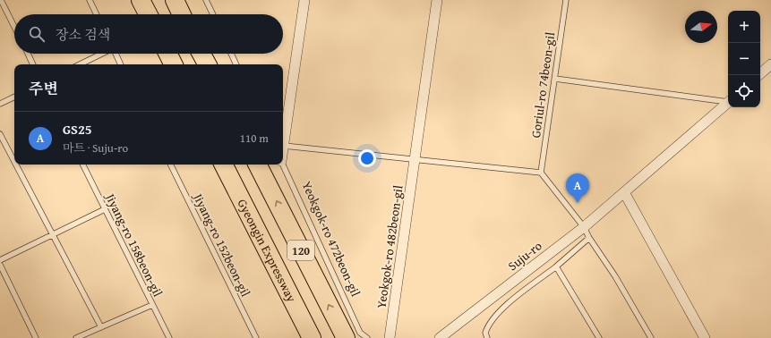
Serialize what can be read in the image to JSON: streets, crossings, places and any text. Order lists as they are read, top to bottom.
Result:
{
  "streets": {
    "highway": ["Gyeongin Expressway", "120"],
    "street": ["Yeokgok-ro 472beon-gil", "Yeokgok-ro 482beon-gil", "Suju-ro"],
    "lane": ["Goriul-ro 74beon-gil", "Jiyang-ro 158beon-gil", "Jiyang-ro 152beon-gil"]
  },
  "crossings": [
    ["Goriul-ro 74beon-gil", "Suju-ro"]
  ],
  "north": "right",
  "page": {
    "map_buttons": ["+", "−"],
    "search": "장소 검색",
    "heading": "주변",
    "list": [
      {
        "mark": "A",
        "name": "GS25",
        "note": "마트 · Suju-ro",
        "value": "110 m"
      }
    ],
    "pins": "A"
  }
}
